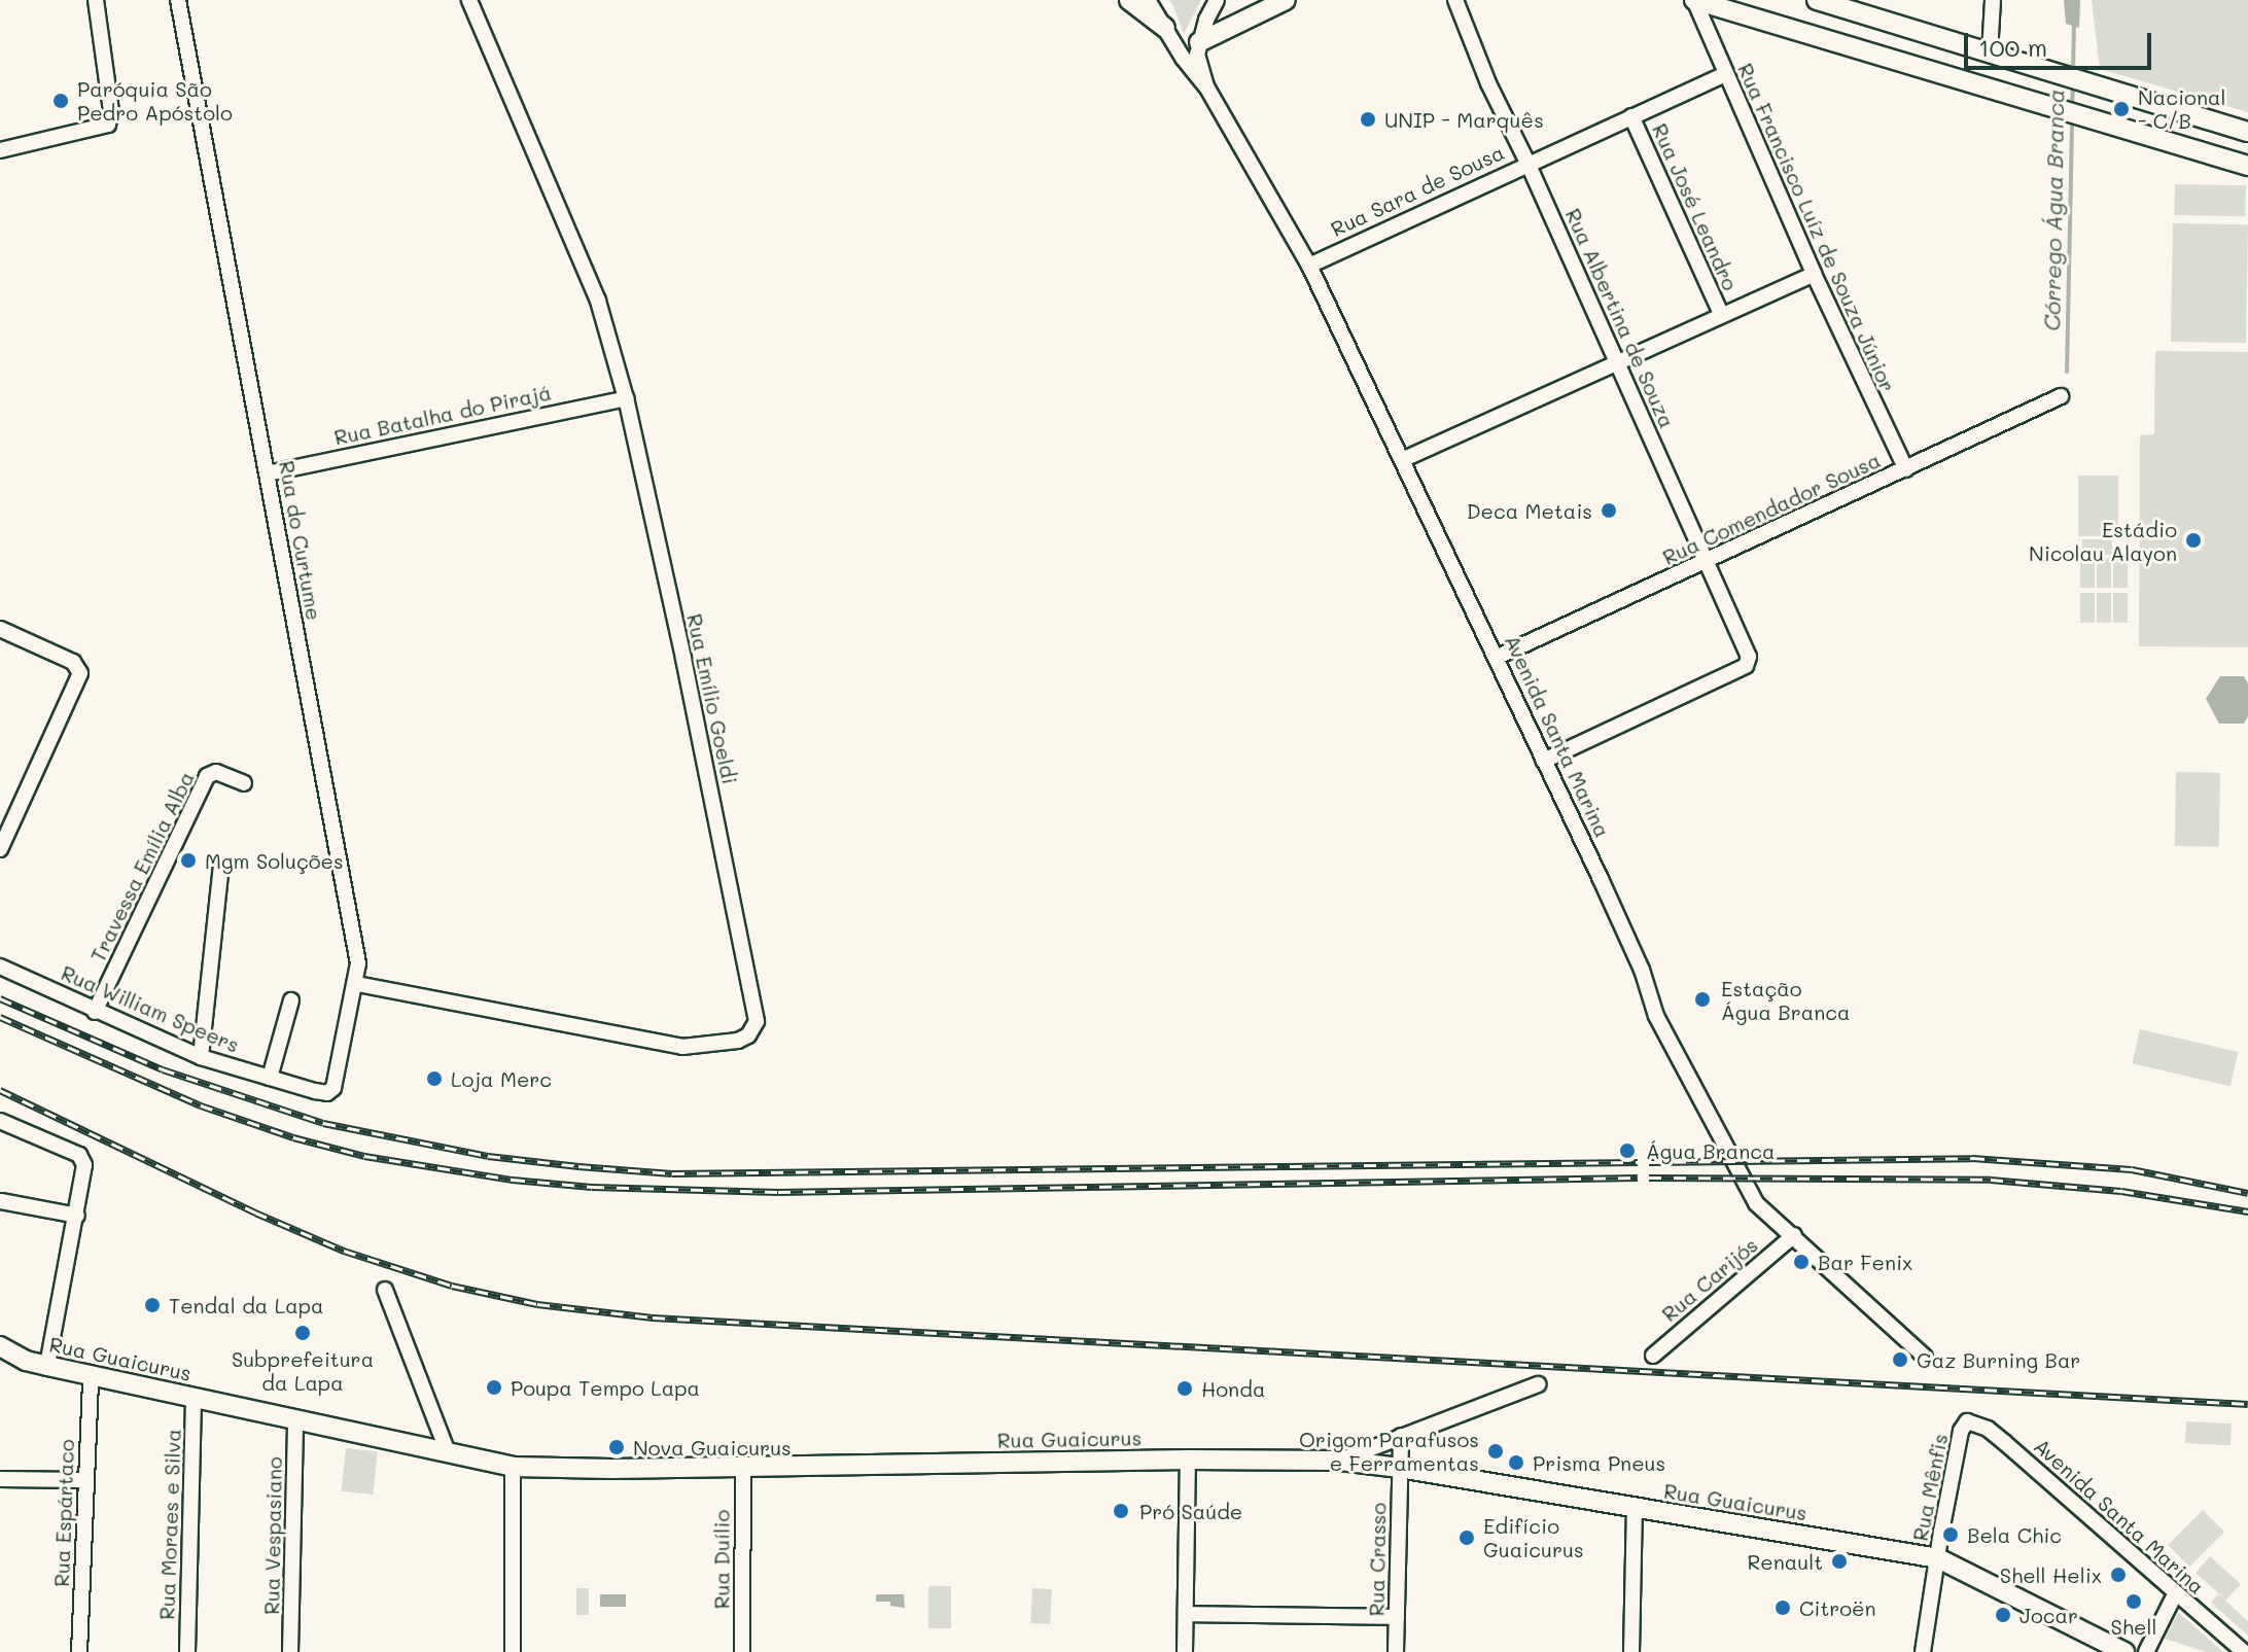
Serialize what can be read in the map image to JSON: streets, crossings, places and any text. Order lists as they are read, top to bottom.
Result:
{
  "streets": {
    "main road": ["Rua Guaicurus"],
    "street": [
      "Rua Sara de Sousa",
      "Rua José Leandro",
      "Rua Francisco Luíz de Souza Júnior",
      "Rua Albertina de Souza",
      "Rua Batalha do Pirajá",
      "Rua Comendador Sousa",
      "Rua do Curtume",
      "Rua Emílio Goeldi",
      "Avenida Santa Marina",
      "Travessa Emília Alba",
      "Rua William Speers",
      "Rua Carijós",
      "Rua Mênfis",
      "Rua Espártaco",
      "Rua Moraes e Silva",
      "Rua Vespasiano",
      "Rua Duílio",
      "Rua Crasso"
    ]
  },
  "crossings": [
    ["Rua Sara de Sousa", "Rua José Leandro"],
    ["Rua Sara de Sousa", "Rua Francisco Luíz de Souza Júnior"],
    ["Rua Sara de Sousa", "Rua Albertina de Souza"],
    ["Rua Sara de Sousa", "Avenida Santa Marina"],
    ["Rua Francisco Luíz de Souza Júnior", "Rua Comendador Sousa"],
    ["Rua Albertina de Souza", "Rua Comendador Sousa"],
    ["Rua Albertina de Souza", "Avenida Santa Marina"],
    ["Rua Batalha do Pirajá", "Rua do Curtume"],
    ["Rua Batalha do Pirajá", "Rua Emílio Goeldi"],
    ["Rua Comendador Sousa", "Avenida Santa Marina"],
    ["Rua do Curtume", "Rua Emílio Goeldi"],
    ["Rua do Curtume", "Rua William Speers"],
    ["Avenida Santa Marina", "Rua Carijós"],
    ["Avenida Santa Marina", "Rua Mênfis"],
    ["Travessa Emília Alba", "Rua William Speers"],
    ["Rua Guaicurus", "Rua Mênfis"],
    ["Rua Guaicurus", "Rua Espártaco"],
    ["Rua Guaicurus", "Rua Moraes e Silva"],
    ["Rua Guaicurus", "Rua Vespasiano"],
    ["Rua Guaicurus", "Rua Duílio"],
    ["Rua Guaicurus", "Rua Crasso"]
  ],
  "water": ["Córrego Água Branca"],
  "places": [
    "Paróquia São Pedro Apóstolo",
    "Nacional - C/B",
    "UNIP - Marquês",
    "Deca Metais",
    "Estádio Nicolau Alayon",
    "Mgm Soluções",
    "Estação Água Branca",
    "Loja Merc",
    "Água Branca",
    "Bar Fenix",
    "Tendal da Lapa",
    "Subprefeitura da Lapa",
    "Gaz Burning Bar",
    "Poupa Tempo Lapa",
    "Honda",
    "Nova Guaicurus",
    "Origom Parafusos e Ferramentas",
    "Prisma Pneus",
    "Pró Saúde",
    "Bela Chic",
    "Edifício Guaicurus",
    "Renault",
    "Shell Helix",
    "Shell",
    "Citroën",
    "Jocar"
  ],
  "scale_bar": "100 m"
}
